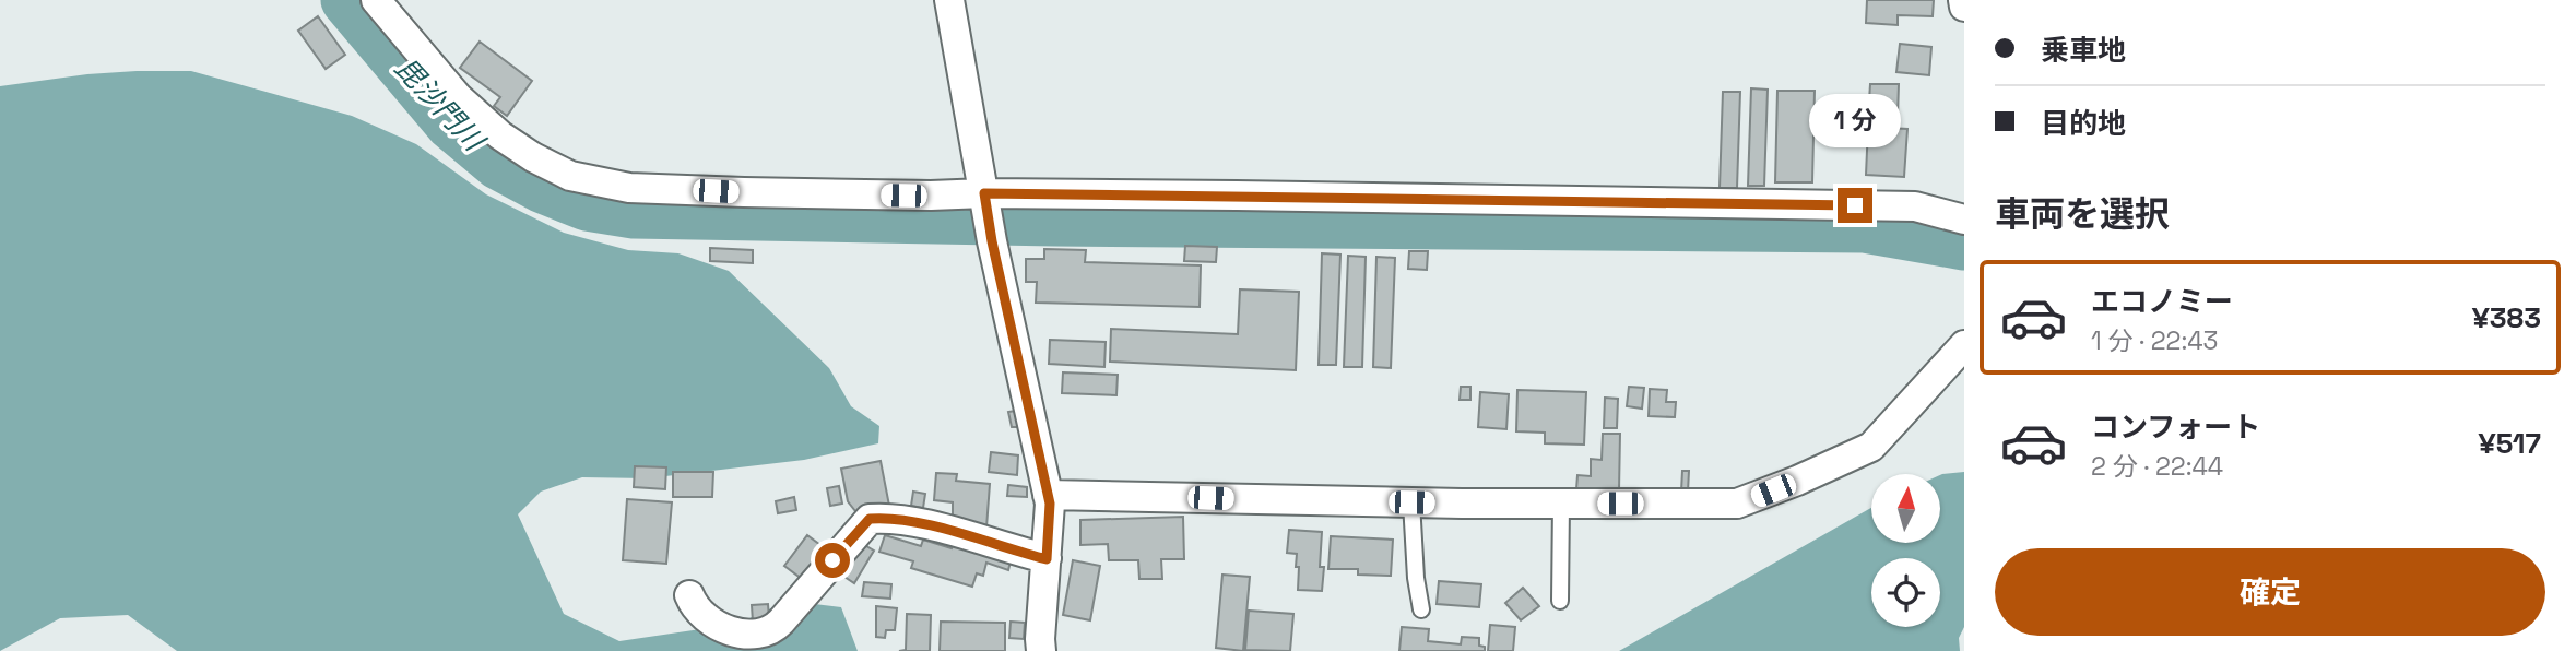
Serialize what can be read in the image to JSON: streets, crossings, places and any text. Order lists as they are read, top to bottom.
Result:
{
  "water": ["毘沙門川"],
  "north": "top",
  "page": {
    "banner": ["乗車地", "目的地"],
    "bubble": "1 分",
    "heading": "車両を選択",
    "list": [
      {
        "name": "エコノミー",
        "note": "1 分 · 22:43",
        "value": "¥383"
      },
      {
        "name": "コンフォート",
        "note": "2 分 · 22:44",
        "value": "¥517"
      }
    ],
    "buttons": "確定"
  }
}
